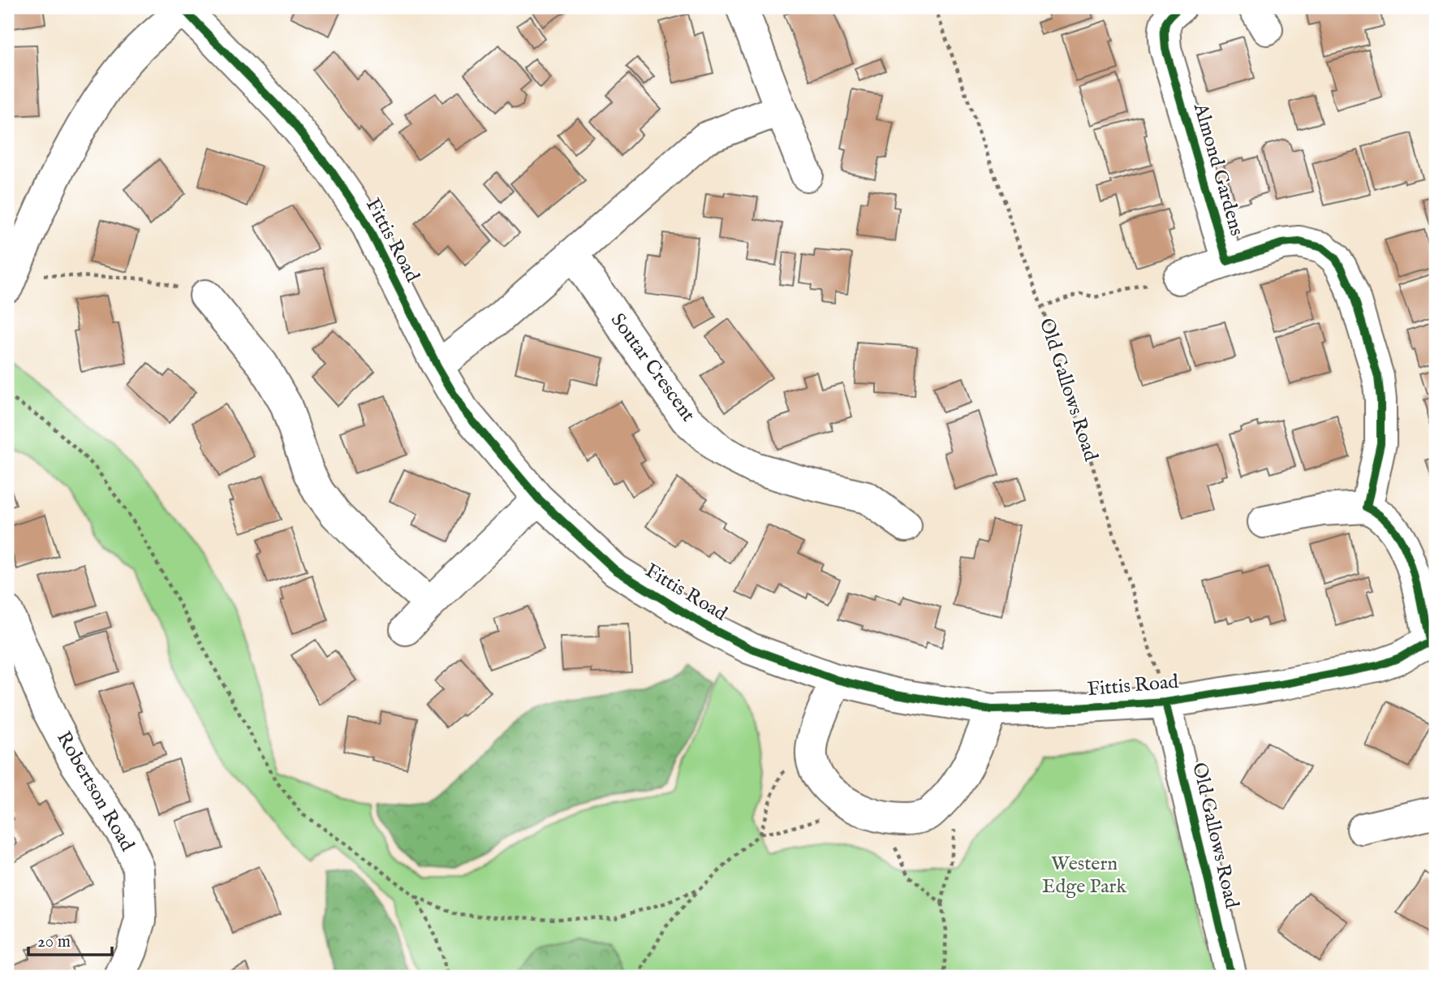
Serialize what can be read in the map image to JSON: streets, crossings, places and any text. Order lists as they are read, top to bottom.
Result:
{
  "streets": {
    "street": [
      "Almond Gardens",
      "Fittis Road",
      "Soutar Crescent",
      "Old Gallows Road",
      "Robertson Road"
    ]
  },
  "crossings": [
    ["Fittis Road", "Old Gallows Road"]
  ],
  "parks": ["Western Edge Park"],
  "scale_bar": "20 m"
}
